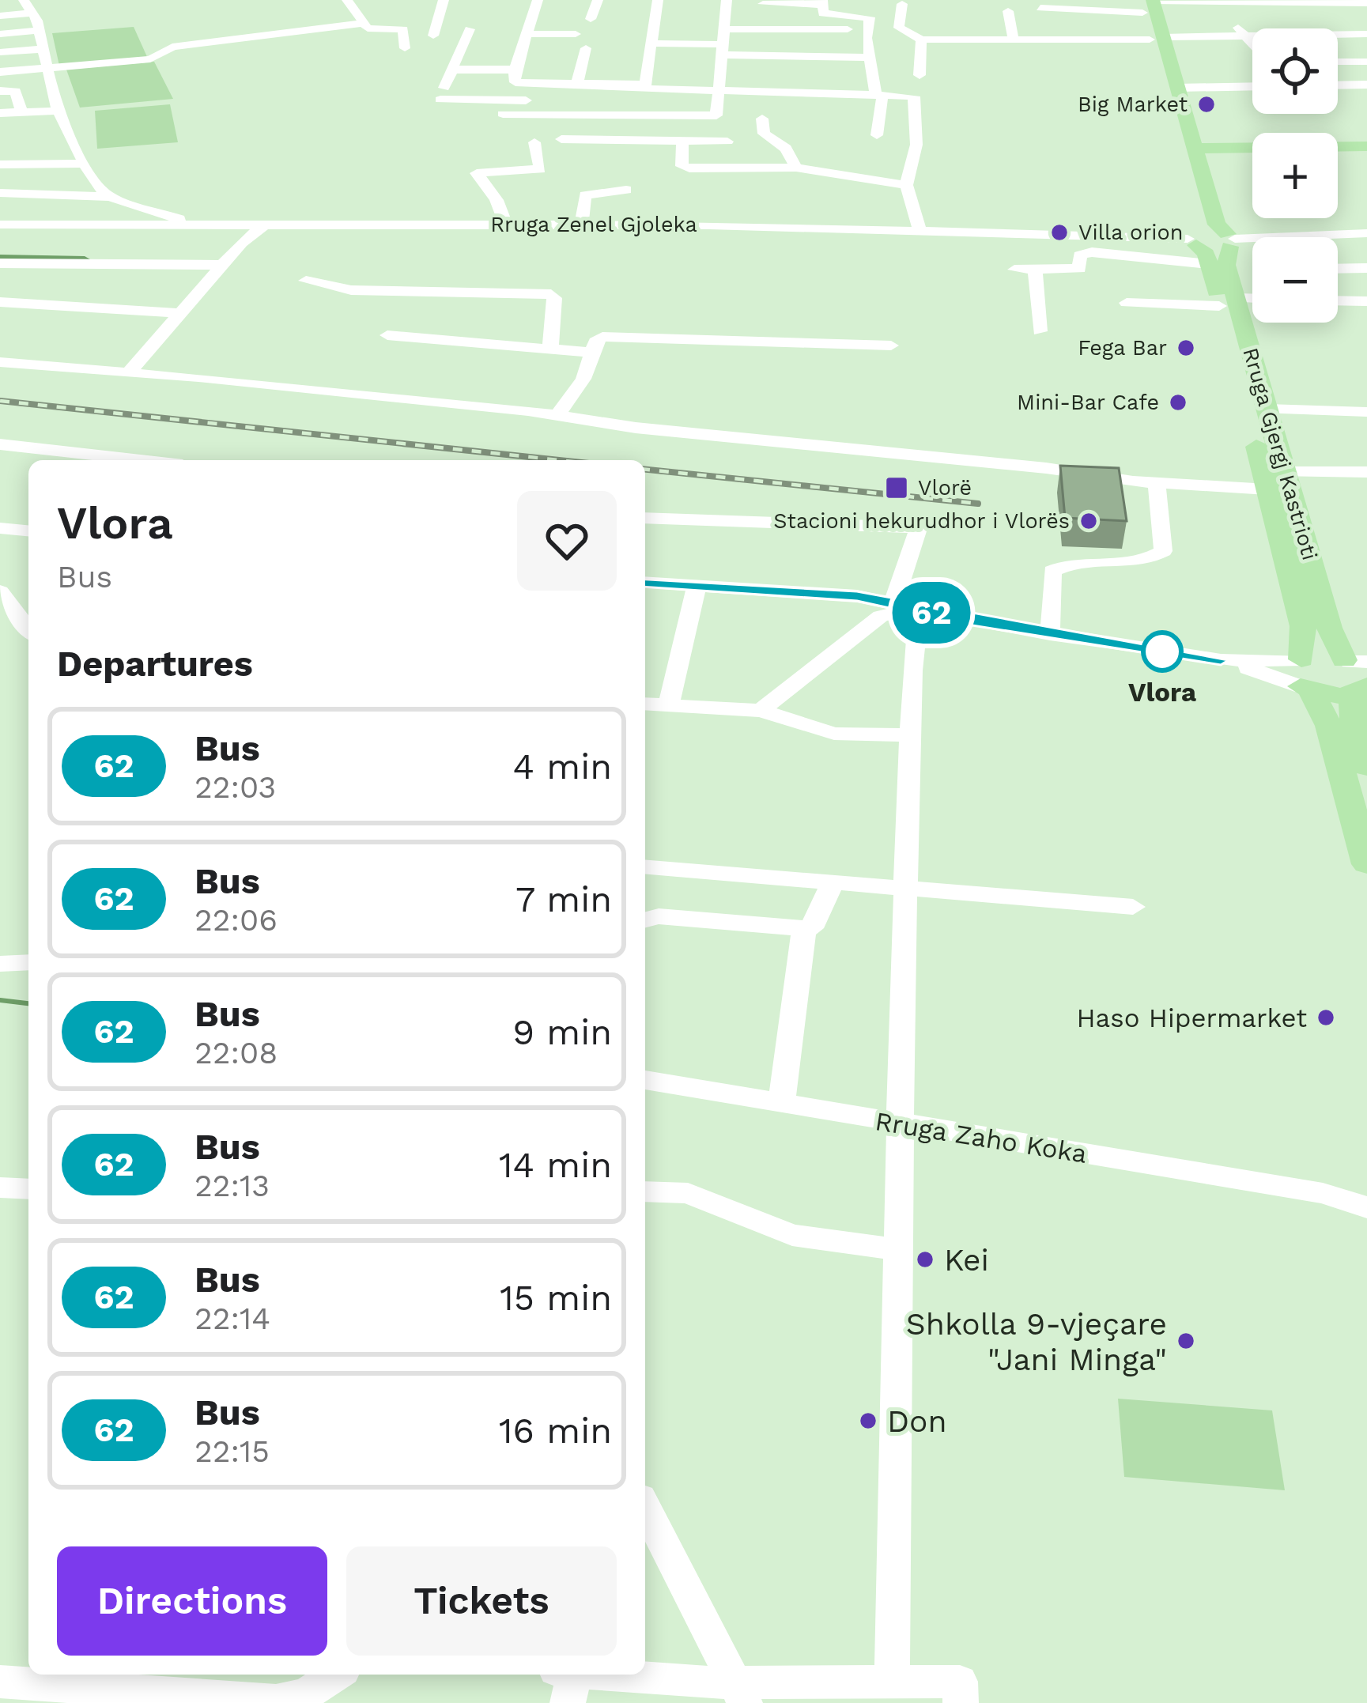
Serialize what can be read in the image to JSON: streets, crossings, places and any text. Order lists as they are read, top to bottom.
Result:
{
  "streets": {
    "main road": ["Rruga Gjergj Kastrioti"],
    "street": ["Rruga Zenel Gjoleka", "Rruga Zaho Koka"]
  },
  "crossings": [
    ["Rruga Zenel Gjoleka", "Rruga Gjergj Kastrioti"]
  ],
  "places": {
    "other": [
      "Big Market",
      "Villa orion",
      "Fega Bar",
      "Mini-Bar Cafe",
      "Stacioni hekurudhor i Vlorës",
      "Vlora",
      "Haso Hipermarket",
      "Kei",
      "Shkolla 9-vjeçare \"Jani Minga\"",
      "Don"
    ],
    "transit": ["Vlorë"]
  },
  "lines": ["bus line 62"],
  "page": {
    "on_map": "62",
    "map_buttons": ["+", "−"],
    "heading": [
      ["Vlora", "Bus"],
      "Departures"
    ],
    "list": [
      {
        "mark": "62",
        "name": "Bus",
        "note": "22:03",
        "value": "4 min"
      },
      {
        "mark": "62",
        "name": "Bus",
        "note": "22:06",
        "value": "7 min"
      },
      {
        "mark": "62",
        "name": "Bus",
        "note": "22:08",
        "value": "9 min"
      },
      {
        "mark": "62",
        "name": "Bus",
        "note": "22:13",
        "value": "14 min"
      },
      {
        "mark": "62",
        "name": "Bus",
        "note": "22:14",
        "value": "15 min"
      },
      {
        "mark": "62",
        "name": "Bus",
        "note": "22:15",
        "value": "16 min"
      }
    ],
    "buttons": ["Directions", "Tickets"]
  }
}
